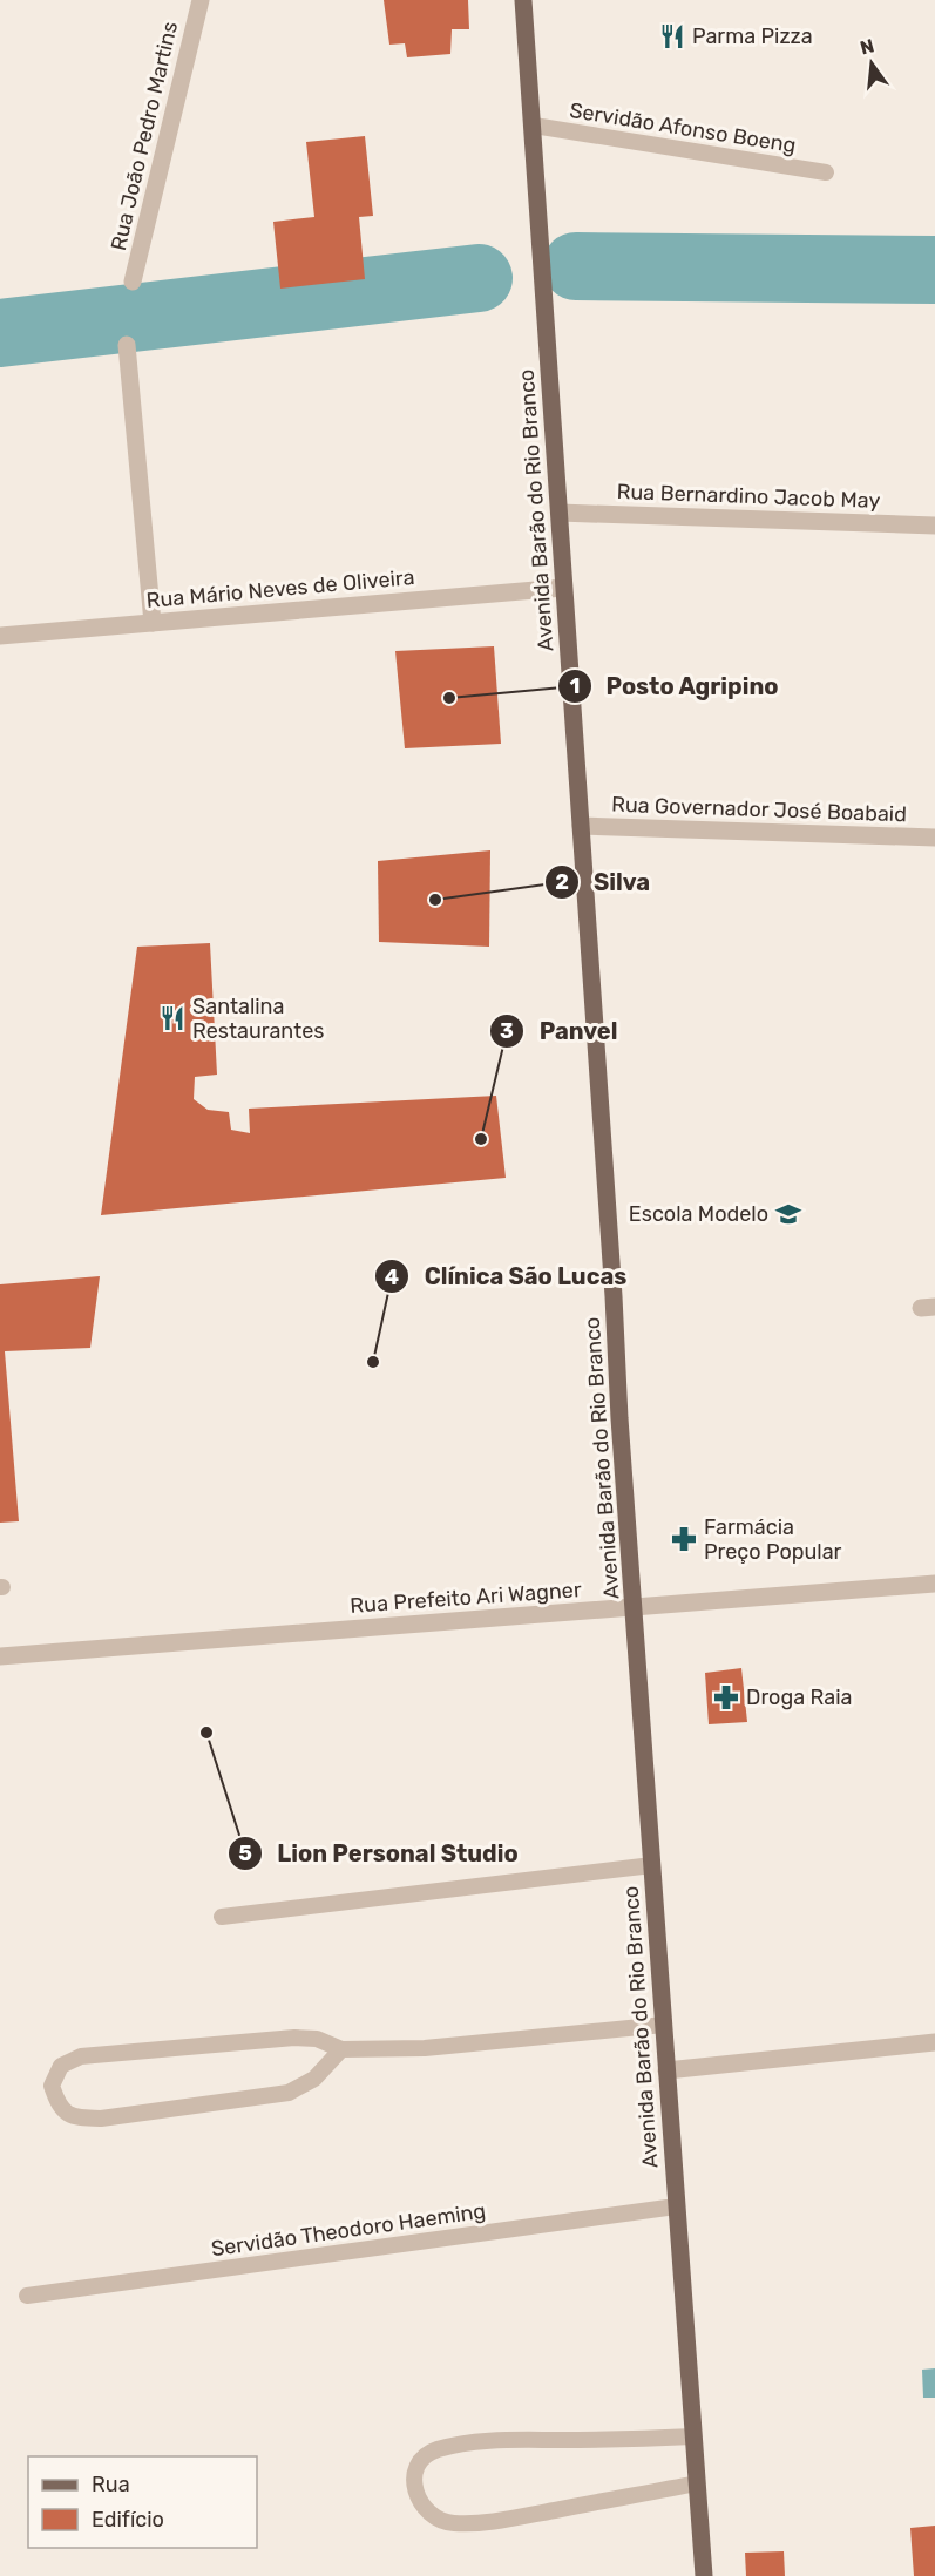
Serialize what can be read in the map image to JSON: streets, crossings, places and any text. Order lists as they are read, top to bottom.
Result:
{
  "streets": {
    "main road": ["Avenida Barão do Rio Branco"],
    "street": [
      "Rua João Pedro Martins",
      "Rua Bernardino Jacob May",
      "Rua Mário Neves de Oliveira",
      "Rua Governador José Boabaid",
      "Rua Prefeito Ari Wagner"
    ],
    "lane": ["Servidão Afonso Boeng", "Servidão Theodoro Haeming"]
  },
  "crossings": [
    ["Servidão Afonso Boeng", "Avenida Barão do Rio Branco"],
    ["Rua Bernardino Jacob May", "Avenida Barão do Rio Branco"],
    ["Avenida Barão do Rio Branco", "Rua Mário Neves de Oliveira"],
    ["Avenida Barão do Rio Branco", "Rua Governador José Boabaid"],
    ["Avenida Barão do Rio Branco", "Rua Prefeito Ari Wagner"],
    ["Avenida Barão do Rio Branco", "Servidão Theodoro Haeming"]
  ],
  "places": {
    "restaurant": ["Parma Pizza", "Santalina Restaurantes"],
    "other": [
      "Posto Agripino",
      "Silva",
      "Panvel",
      "Clínica São Lucas",
      "Lion Personal Studio"
    ],
    "school or university": ["Escola Modelo"],
    "pharmacy": ["Farmácia Preço Popular", "Droga Raia"]
  },
  "legend": ["Rua", "Edifício"],
  "north": "top"
}
